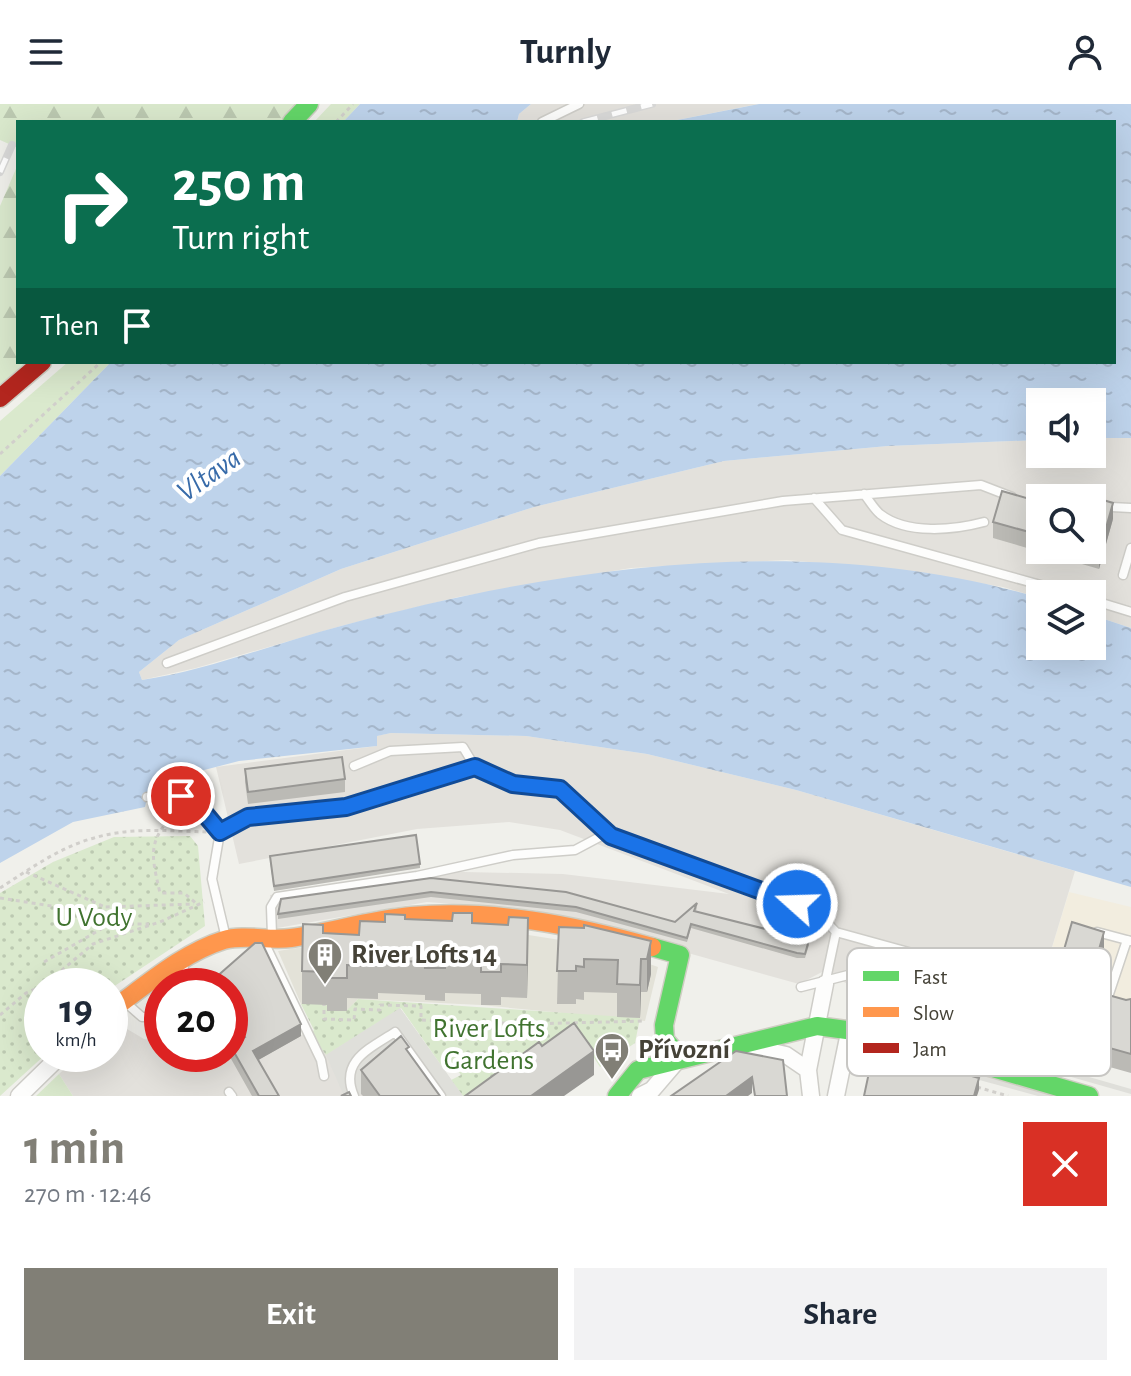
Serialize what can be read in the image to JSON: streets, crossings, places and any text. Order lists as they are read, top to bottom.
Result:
{
  "water": ["Vltava"],
  "parks": ["U Vody", "River Lofts Gardens"],
  "places": {
    "building": ["River Lofts 14"],
    "bus stop": ["Přívozní"]
  },
  "legend": ["Fast", "Slow", "Jam"],
  "page": {
    "header": "Turnly",
    "turn": ["250 m", "Turn right"],
    "then": "Then",
    "speed": "19 km/h",
    "limit": "20",
    "heading": ["1 min", "270 m · 12:46"],
    "buttons": ["Exit", "Share"]
  }
}
